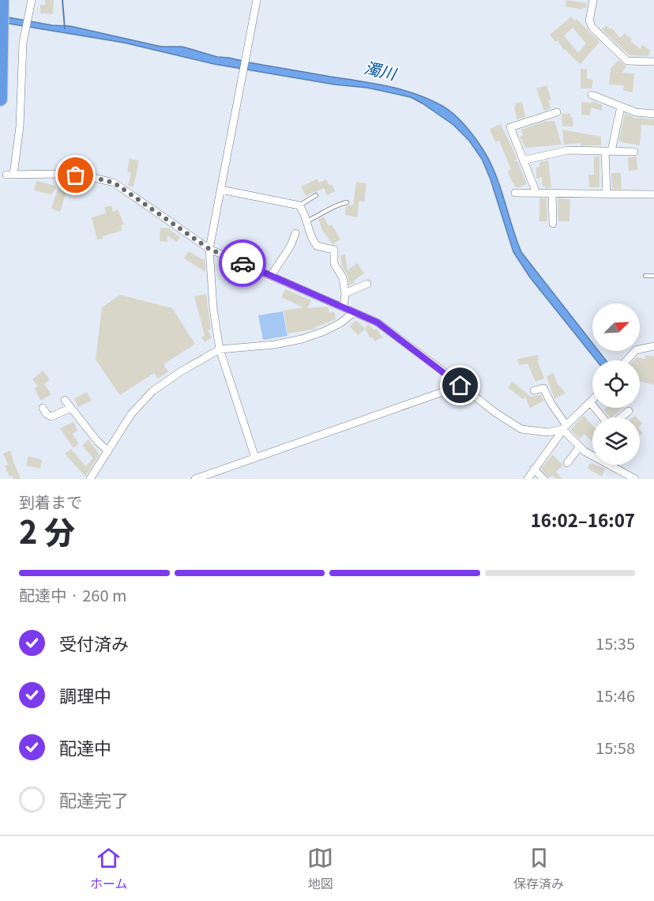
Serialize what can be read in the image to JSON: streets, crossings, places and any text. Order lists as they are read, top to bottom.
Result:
{
  "water": ["濁川"],
  "north": "top right",
  "page": {
    "heading": ["2 分", "到着まで", "16:02–16:07"],
    "bar": "配達中 · 260 m",
    "list": [
      ["受付済み", "15:35"],
      ["調理中", "15:46"],
      ["配達中", "15:58"],
      "配達完了"
    ],
    "tabs": ["ホーム", "地図", "保存済み"]
  }
}
